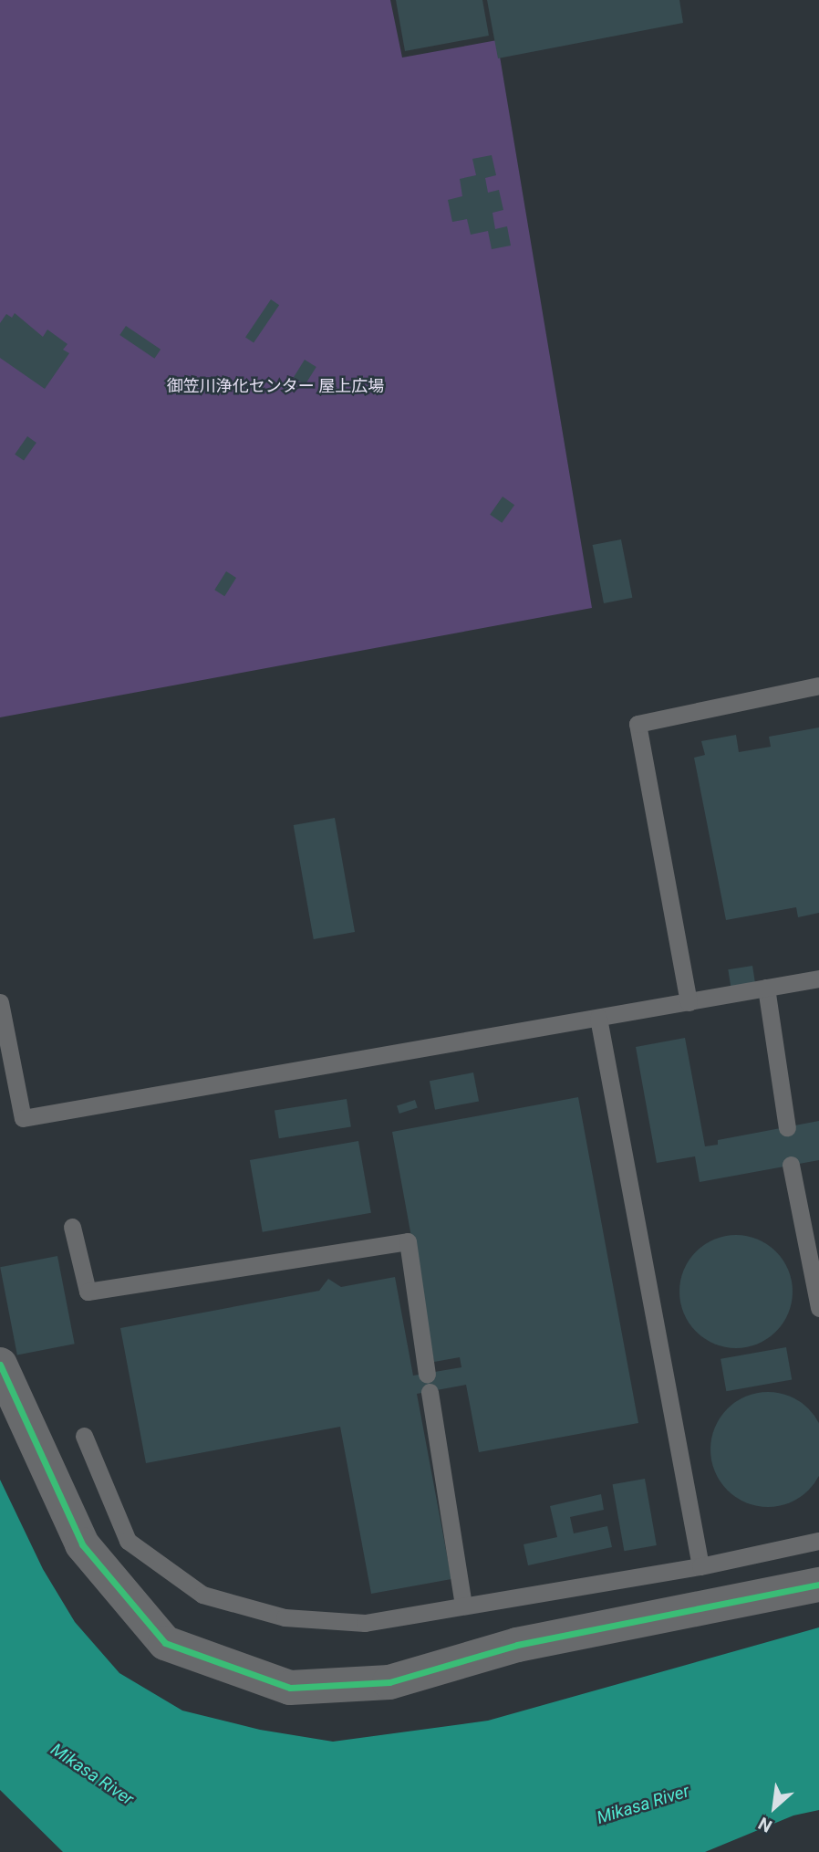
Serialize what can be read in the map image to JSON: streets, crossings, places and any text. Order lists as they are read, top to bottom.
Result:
{
  "water": ["Mikasa River"],
  "parks": ["御笠川浄化センター 屋上広場"],
  "north": "bottom left"
}
